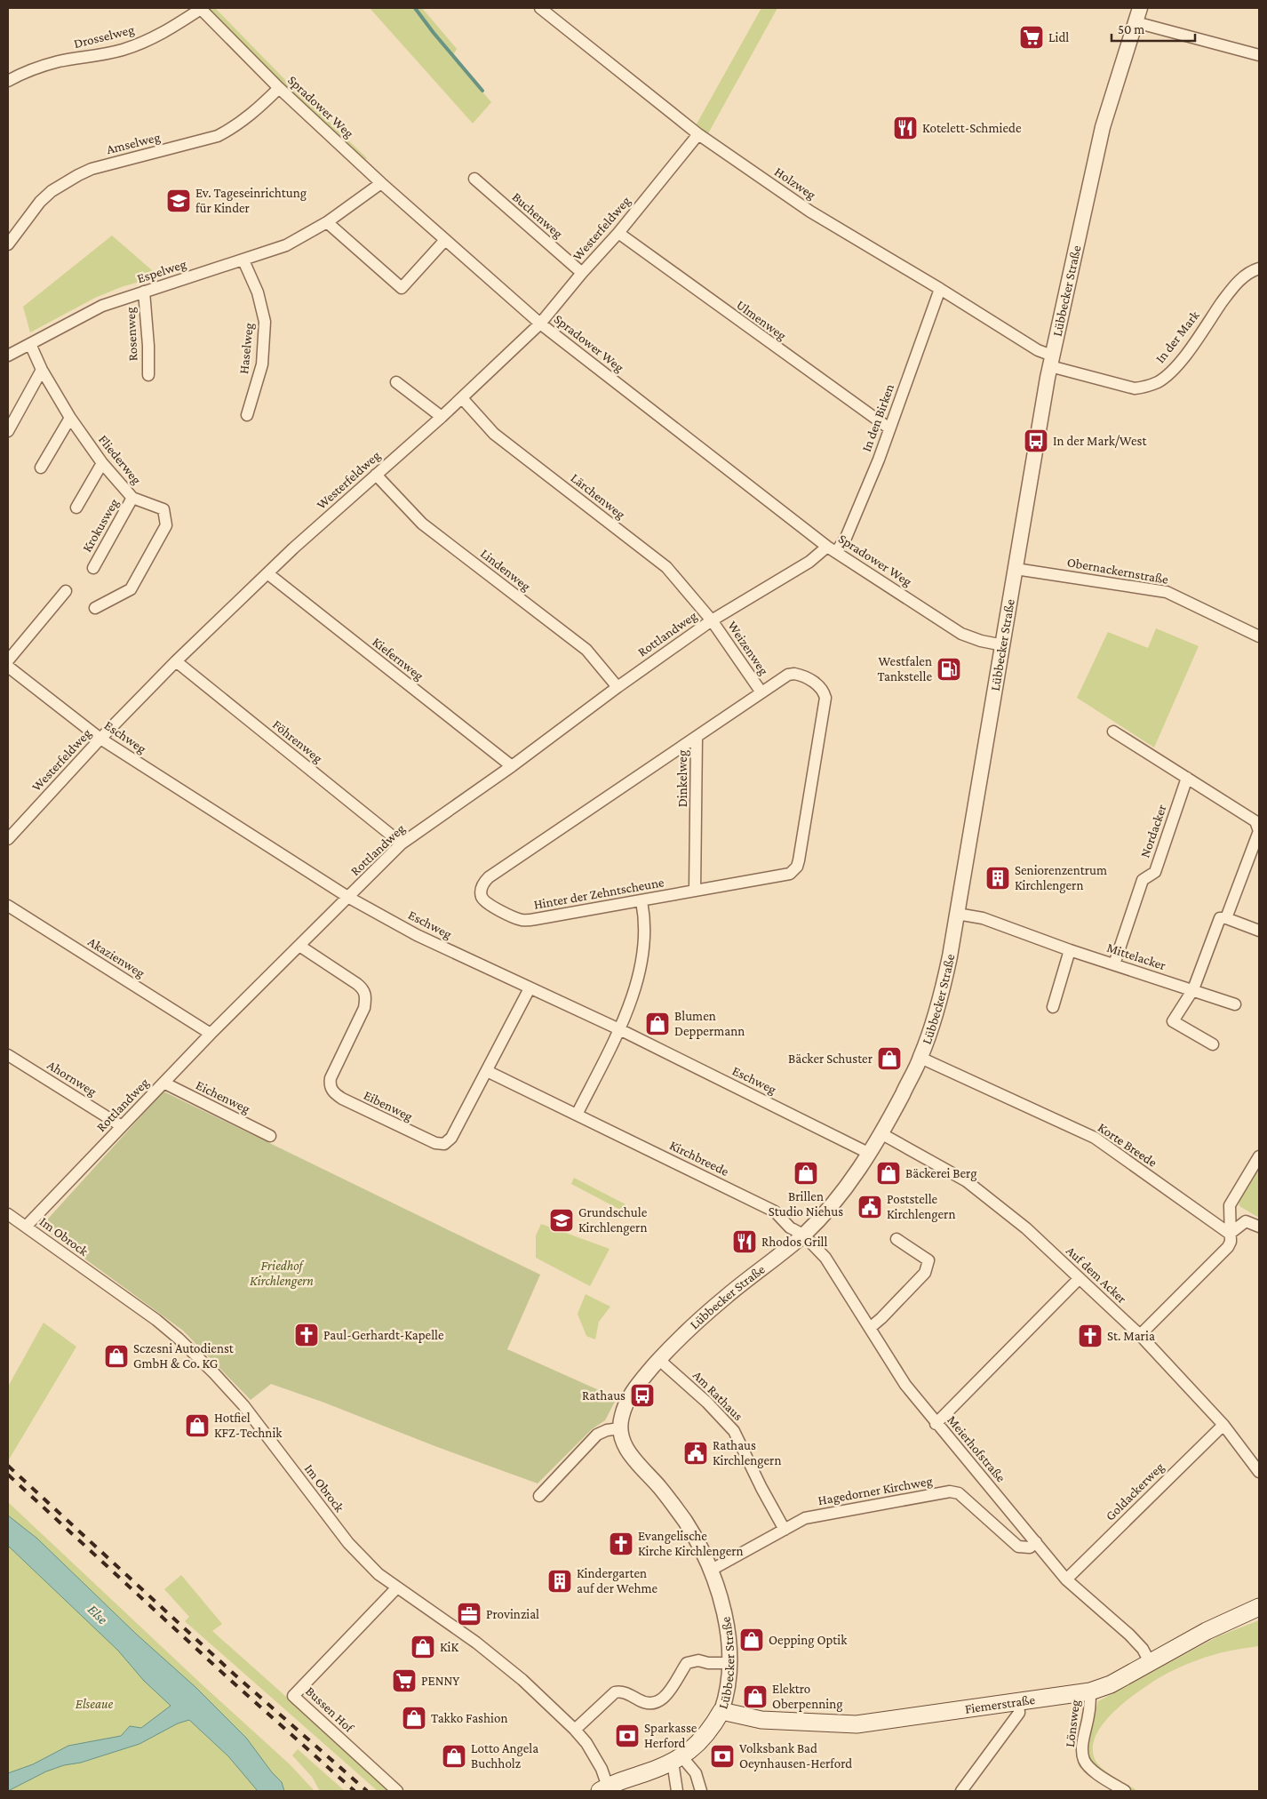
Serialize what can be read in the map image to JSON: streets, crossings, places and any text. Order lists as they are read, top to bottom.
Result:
{
  "streets": {
    "main road": ["Lübbecker Straße", "Fiemerstraße"],
    "street": [
      "Drosselweg",
      "Spradower Weg",
      "Amselweg",
      "Holzweg",
      "Buchenweg",
      "Westerfeldweg",
      "Espelweg",
      "Ulmenweg",
      "Rosenweg",
      "In der Mark",
      "Haselweg",
      "In den Birken",
      "Fliederweg",
      "Lärchenweg",
      "Krokusweg",
      "Lindenweg",
      "Obernackernstraße",
      "Rottlandweg",
      "Weizenweg",
      "Kiefernweg",
      "Eschweg",
      "Föhrenweg",
      "Dinkelweg",
      "Nordacker",
      "Hinter der Zehntscheune",
      "Mittelacker",
      "Akazienweg",
      "Ahornweg",
      "Eichenweg",
      "Eibenweg",
      "Korte Breede",
      "Kirchbreede",
      "Im Obrock",
      "Auf dem Acker",
      "Am Rathaus",
      "Meierhofstraße",
      "Hagedorner Kirchweg",
      "Goldackerweg",
      "Bussen Hof",
      "Lönsweg"
    ]
  },
  "crossings": [
    ["Drosselweg", "Spradower Weg"],
    ["Spradower Weg", "Amselweg"],
    ["Spradower Weg", "Westerfeldweg"],
    ["Spradower Weg", "Espelweg"],
    ["Spradower Weg", "Lübbecker Straße"],
    ["Spradower Weg", "In den Birken"],
    ["Spradower Weg", "Rottlandweg"],
    ["Holzweg", "Westerfeldweg"],
    ["Holzweg", "Lübbecker Straße"],
    ["Holzweg", "In der Mark"],
    ["Holzweg", "In den Birken"],
    ["Buchenweg", "Westerfeldweg"],
    ["Westerfeldweg", "Ulmenweg"],
    ["Westerfeldweg", "Lärchenweg"],
    ["Westerfeldweg", "Lindenweg"],
    ["Westerfeldweg", "Kiefernweg"],
    ["Westerfeldweg", "Eschweg"],
    ["Westerfeldweg", "Föhrenweg"],
    ["Espelweg", "Rosenweg"],
    ["Espelweg", "Haselweg"],
    ["Espelweg", "Fliederweg"],
    ["Lübbecker Straße", "In der Mark"],
    ["Lübbecker Straße", "Obernackernstraße"],
    ["Lübbecker Straße", "Eschweg"],
    ["Lübbecker Straße", "Mittelacker"],
    ["Lübbecker Straße", "Korte Breede"],
    ["Lübbecker Straße", "Kirchbreede"],
    ["Lübbecker Straße", "Im Obrock"],
    ["Lübbecker Straße", "Auf dem Acker"],
    ["Lübbecker Straße", "Am Rathaus"],
    ["Lübbecker Straße", "Meierhofstraße"],
    ["Lübbecker Straße", "Hagedorner Kirchweg"],
    ["Lübbecker Straße", "Fiemerstraße"],
    ["Ulmenweg", "In den Birken"],
    ["In den Birken", "Rottlandweg"],
    ["Fliederweg", "Krokusweg"],
    ["Lärchenweg", "Rottlandweg"],
    ["Lärchenweg", "Weizenweg"],
    ["Lindenweg", "Rottlandweg"],
    ["Rottlandweg", "Weizenweg"],
    ["Rottlandweg", "Kiefernweg"],
    ["Rottlandweg", "Eschweg"],
    ["Rottlandweg", "Föhrenweg"],
    ["Rottlandweg", "Akazienweg"],
    ["Rottlandweg", "Ahornweg"],
    ["Rottlandweg", "Eichenweg"],
    ["Rottlandweg", "Eibenweg"],
    ["Rottlandweg", "Im Obrock"],
    ["Weizenweg", "Hinter der Zehntscheune"],
    ["Eschweg", "Eibenweg"],
    ["Dinkelweg", "Hinter der Zehntscheune"],
    ["Nordacker", "Mittelacker"],
    ["Eibenweg", "Kirchbreede"],
    ["Kirchbreede", "Meierhofstraße"],
    ["Im Obrock", "Bussen Hof"],
    ["Auf dem Acker", "Goldackerweg"],
    ["Am Rathaus", "Hagedorner Kirchweg"],
    ["Meierhofstraße", "Hagedorner Kirchweg"],
    ["Meierhofstraße", "Goldackerweg"],
    ["Meierhofstraße", "Fiemerstraße"],
    ["Fiemerstraße", "Lönsweg"]
  ],
  "water": ["Else"],
  "parks": ["Friedhof Kirchlengern", "Elseaue"],
  "places": {
    "supermarket": ["Lidl", "PENNY"],
    "restaurant": ["Kotelett-Schmiede", "Rhodos Grill"],
    "school or university": ["Ev. Tageseinrichtung für Kinder", "Grundschule Kirchlengern"],
    "bus stop": ["In der Mark/West", "Rathaus"],
    "fuel station": ["Westfalen Tankstelle"],
    "building": ["Seniorenzentrum Kirchlengern", "Kindergarten auf der Wehme"],
    "shop": [
      "Blumen Deppermann",
      "Bäcker Schuster",
      "Brillen Studio Niehus",
      "Bäckerei Berg",
      "Sczesni Autodienst GmbH & Co. KG",
      "Hotfiel KFZ-Technik",
      "Oepping Optik",
      "KiK",
      "Elektro Oberpenning",
      "Takko Fashion",
      "Lotto Angela Buchholz"
    ],
    "public building": ["Poststelle Kirchlengern", "Rathaus Kirchlengern"],
    "church": ["Paul-Gerhardt-Kapelle", "St. Maria", "Evangelische Kirche Kirchlengern"],
    "office": ["Provinzial"],
    "bank": ["Sparkasse Herford", "Volksbank Bad Oeynhausen-Herford"]
  },
  "scale_bar": "50 m"
}
